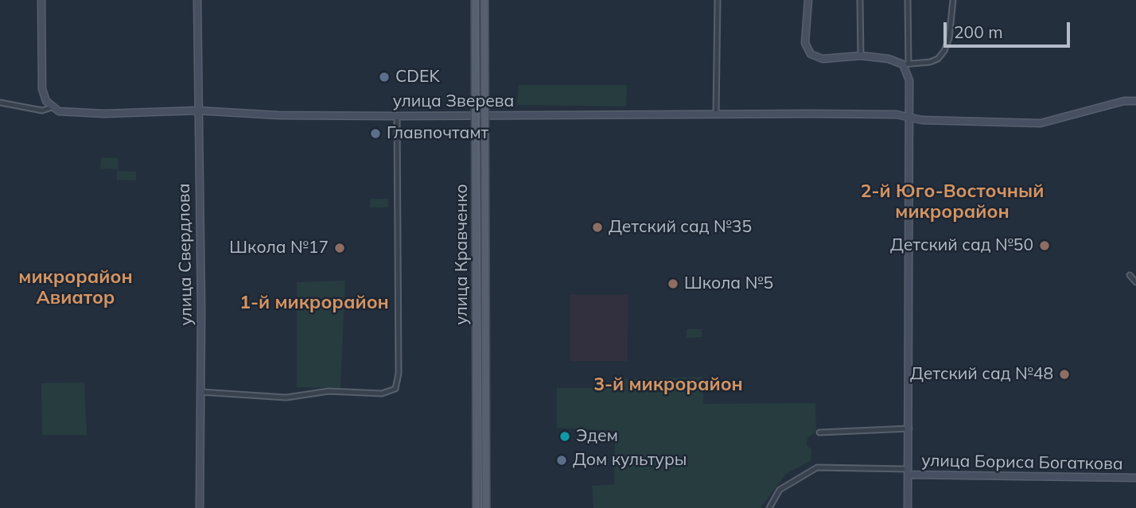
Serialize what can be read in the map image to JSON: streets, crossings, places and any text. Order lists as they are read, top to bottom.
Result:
{
  "streets": {
    "main road": [
      "улица Зверева",
      "улица Свердлова",
      "улица Кравченко",
      "улица Бориса Богаткова"
    ]
  },
  "crossings": [
    ["улица Зверева", "улица Свердлова"],
    ["улица Зверева", "улица Кравченко"]
  ],
  "districts": [
    "2-й Юго-Восточный микрорайон",
    "микрорайон Авиатор",
    "1-й микрорайон",
    "3-й микрорайон"
  ],
  "places": [
    "CDEK",
    "Главпочтамт",
    "Детский сад №35",
    "Детский сад №50",
    "Школа №17",
    "Школа №5",
    "Детский сад №48",
    "Эдем",
    "Дом культуры"
  ],
  "scale_bar": "200 m"
}
